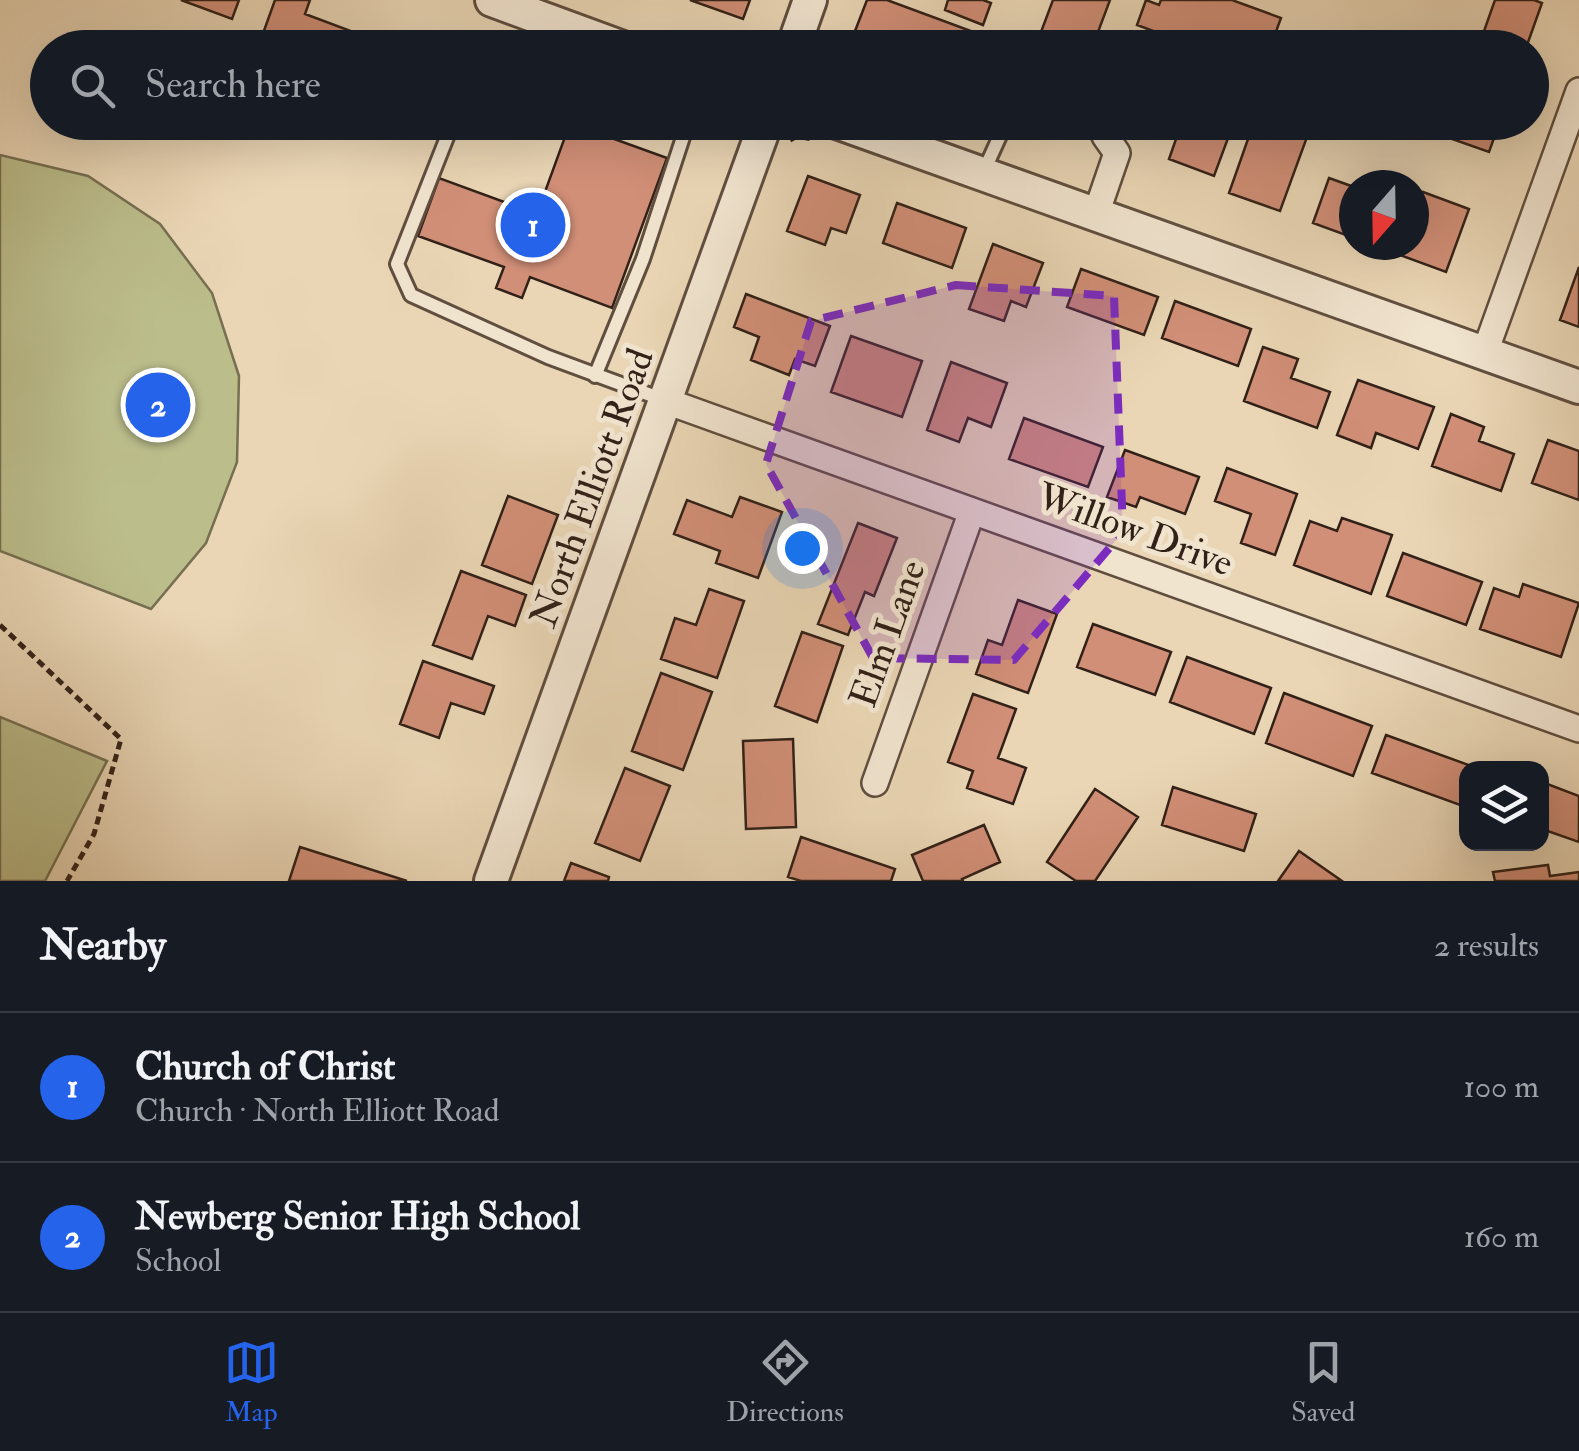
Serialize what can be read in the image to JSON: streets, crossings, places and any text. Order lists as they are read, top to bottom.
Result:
{
  "streets": {
    "street": ["North Elliott Road", "Willow Drive", "Elm Lane"]
  },
  "crossings": [
    ["North Elliott Road", "Willow Drive"],
    ["Willow Drive", "Elm Lane"]
  ],
  "north": "bottom",
  "page": {
    "search": "Search here",
    "pins": ["1", "2"],
    "heading": ["Nearby", "2 results"],
    "list": [
      {
        "mark": "1",
        "name": "Church of Christ",
        "note": "Church · North Elliott Road",
        "value": "100 m"
      },
      {
        "mark": "2",
        "name": "Newberg Senior High School",
        "note": "School",
        "value": "160 m"
      }
    ],
    "nav": ["Map", "Directions", "Saved"]
  }
}
